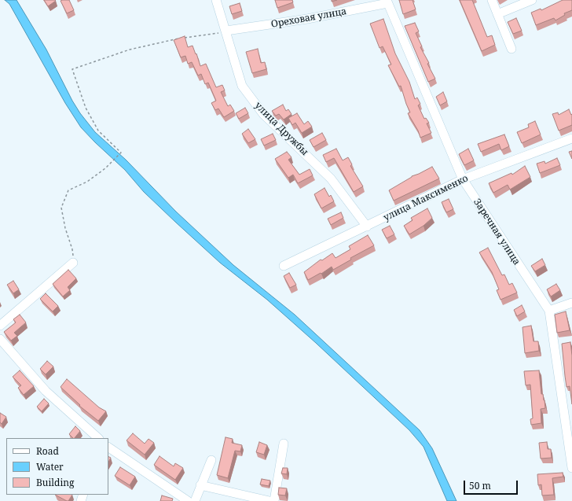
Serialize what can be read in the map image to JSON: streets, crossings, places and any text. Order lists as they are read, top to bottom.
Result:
{
  "streets": {
    "street": [
      "Ореховая улица",
      "улица Дружбы",
      "улица Максименко",
      "Заречная улица"
    ]
  },
  "crossings": [
    ["Ореховая улица", "улица Дружбы"],
    ["Ореховая улица", "Заречная улица"],
    ["улица Дружбы", "улица Максименко"],
    ["улица Максименко", "Заречная улица"]
  ],
  "legend": ["Road", "Water", "Building"],
  "scale_bar": "50 m"
}
